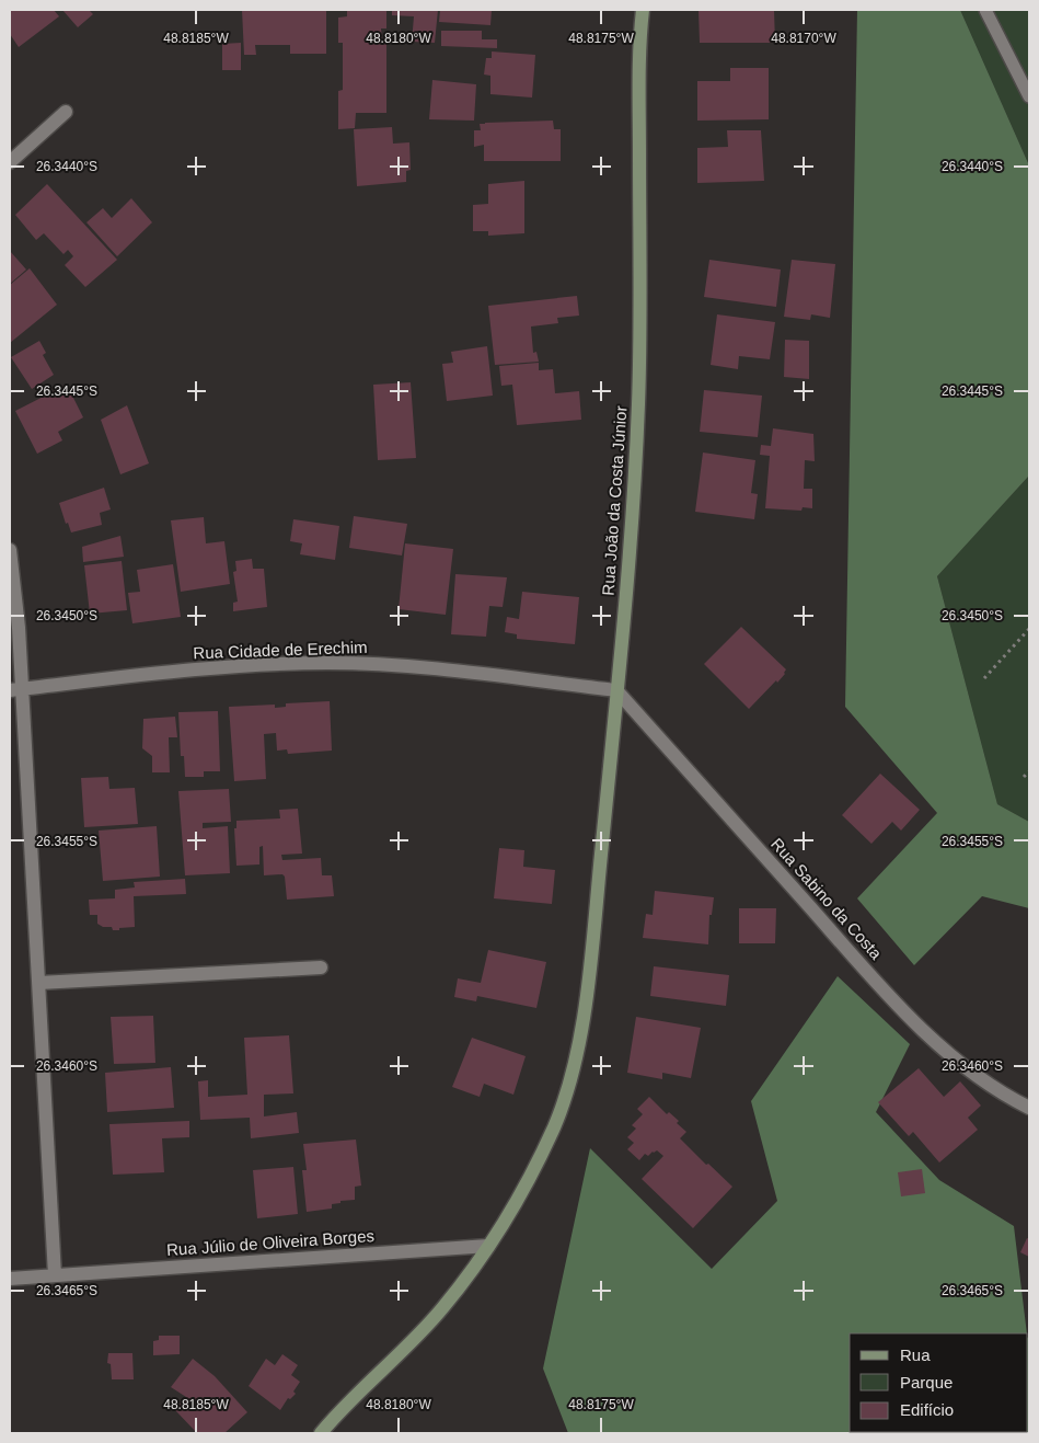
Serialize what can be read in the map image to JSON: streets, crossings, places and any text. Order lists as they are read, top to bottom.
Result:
{
  "streets": {
    "main road": ["Rua João da Costa Júnior"],
    "street": ["Rua Cidade de Erechim", "Rua Sabino da Costa", "Rua Júlio de Oliveira Borges"]
  },
  "crossings": [
    ["Rua João da Costa Júnior", "Rua Cidade de Erechim"],
    ["Rua João da Costa Júnior", "Rua Sabino da Costa"],
    ["Rua João da Costa Júnior", "Rua Júlio de Oliveira Borges"],
    ["Rua Cidade de Erechim", "Rua Sabino da Costa"]
  ],
  "legend": ["Rua", "Parque", "Edifício"],
  "coordinates": [
    "48.8185°W",
    "48.8180°W",
    "48.8175°W",
    "48.8170°W",
    "26.3440°S",
    "26.3445°S",
    "26.3450°S",
    "26.3455°S",
    "26.3460°S",
    "26.3465°S"
  ]
}
